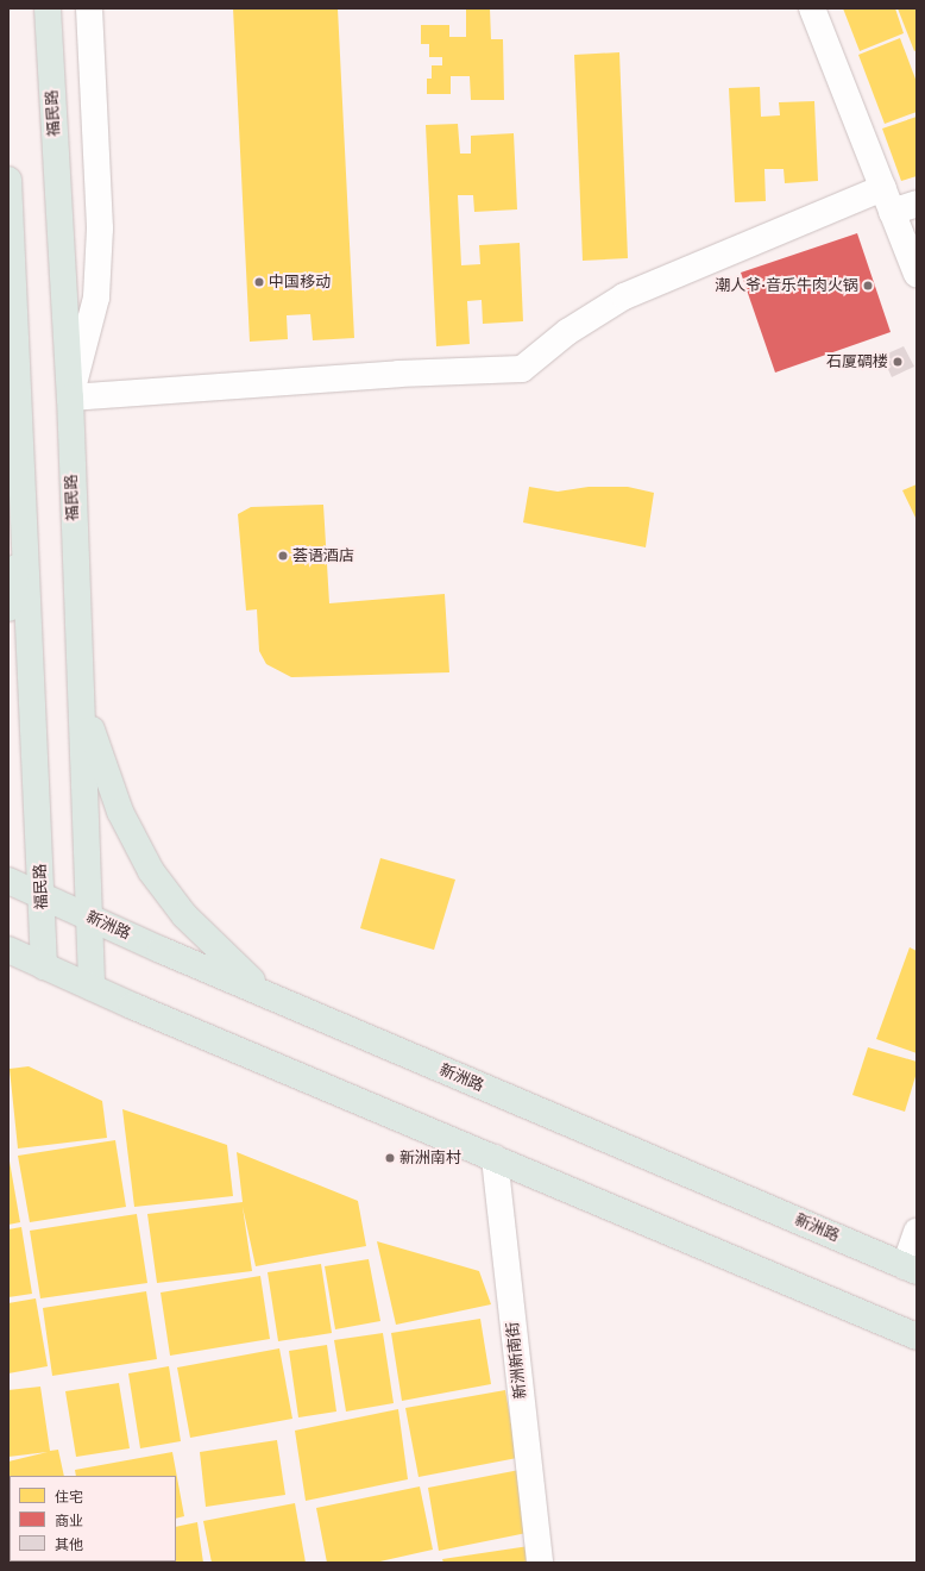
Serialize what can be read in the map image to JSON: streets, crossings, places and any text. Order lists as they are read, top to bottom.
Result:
{
  "streets": {
    "main road": ["福民路", "新洲路"],
    "street": ["新洲新南街"]
  },
  "crossings": [
    ["福民路", "新洲路"]
  ],
  "places": [
    "中国移动",
    "潮人爷·音乐牛肉火锅",
    "石厦碉楼",
    "荟语酒店",
    "新洲南村"
  ],
  "legend": ["住宅", "商业", "其他"]
}
